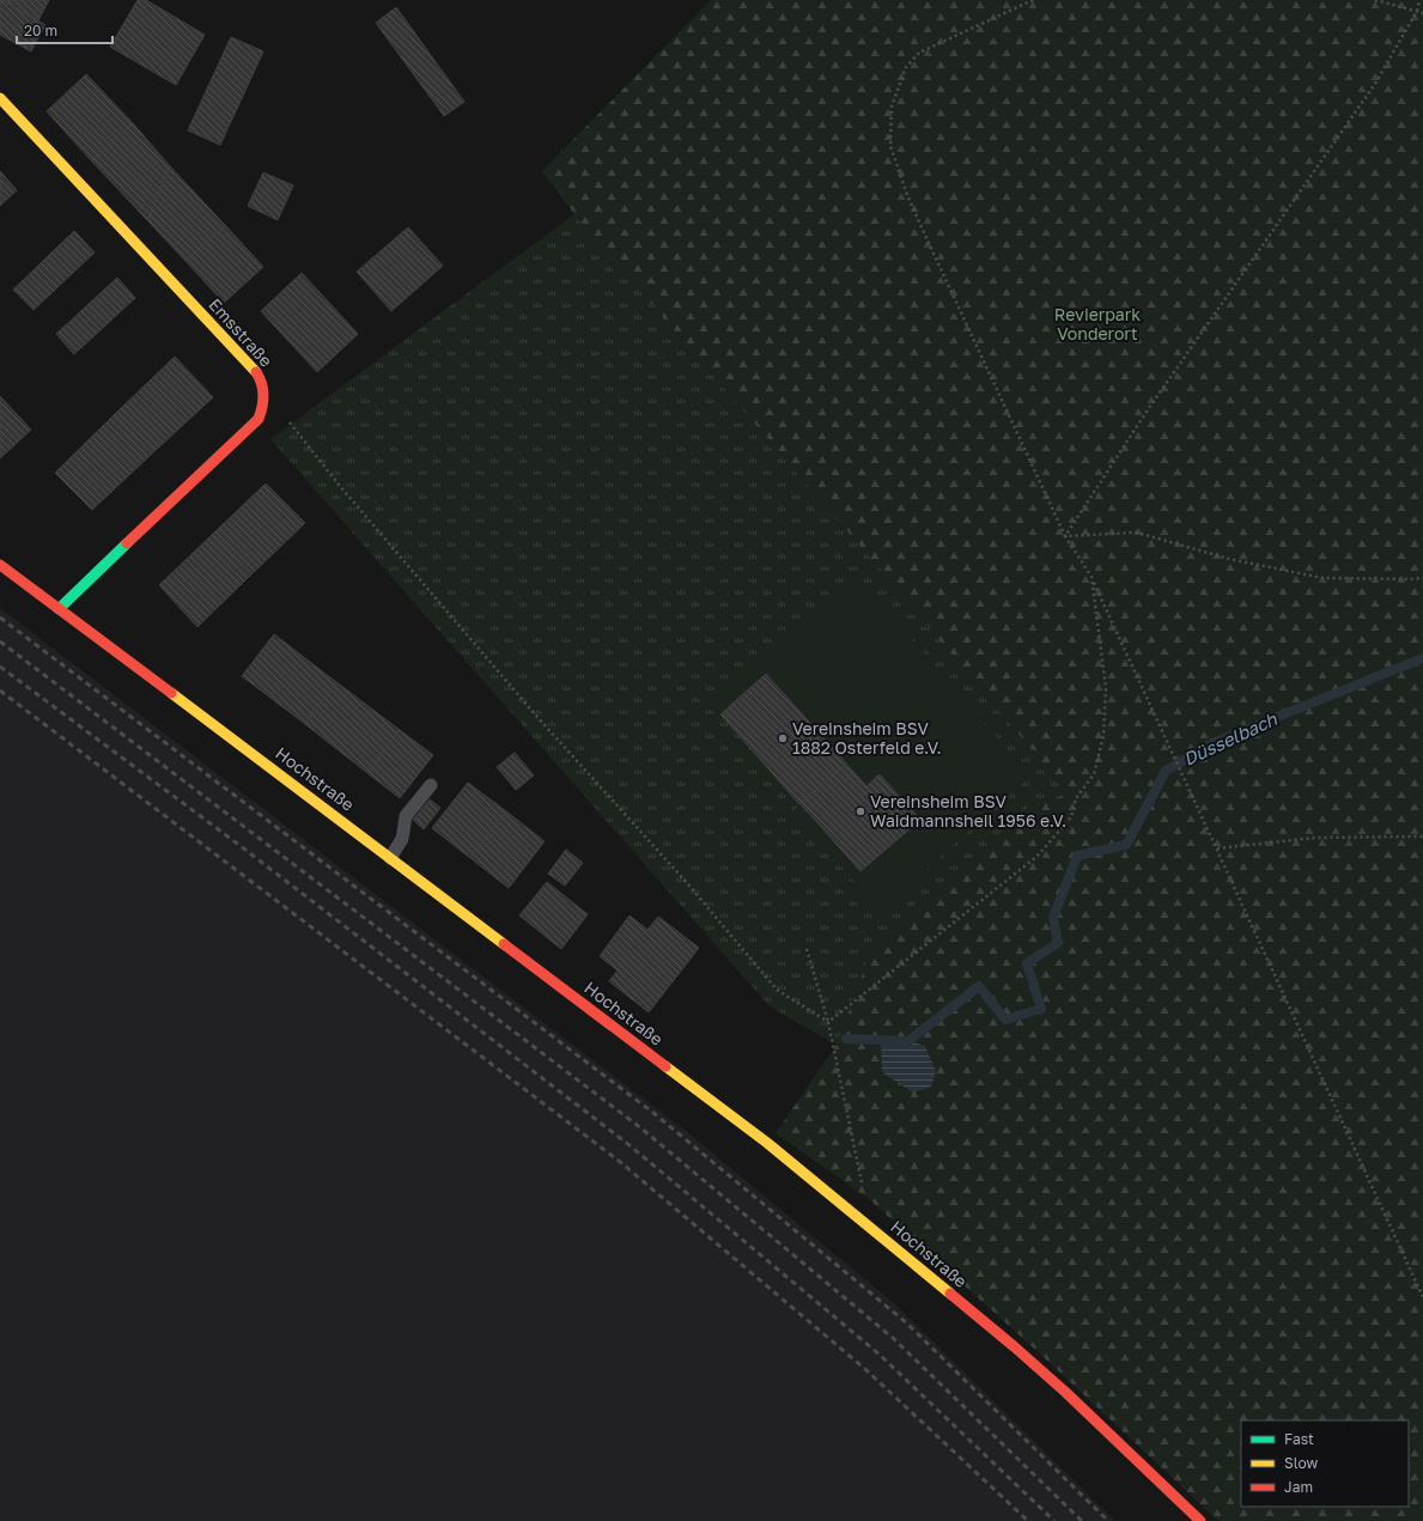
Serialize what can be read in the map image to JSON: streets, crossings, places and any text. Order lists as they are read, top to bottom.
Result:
{
  "streets": {
    "street": ["Emsstraße", "Hochstraße"]
  },
  "water": ["Düsselbach"],
  "parks": ["Revierpark Vonderort"],
  "places": ["Vereinsheim BSV 1882 Osterfeld e.V.", "Vereinsheim BSV Waidmannsheil 1956 e.V."],
  "legend": ["Fast", "Slow", "Jam"],
  "scale_bar": "20 m"
}
